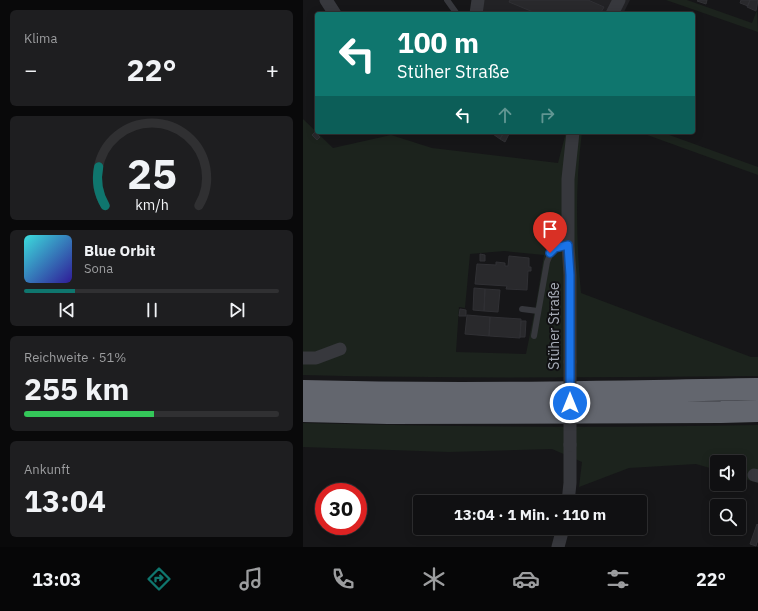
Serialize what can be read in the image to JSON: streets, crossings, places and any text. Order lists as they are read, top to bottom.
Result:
{
  "streets": {
    "street": ["Stüher Straße"]
  },
  "page": {
    "tile": [
      "Klima",
      ["Reichweite · 51%", "255 km"],
      ["Ankunft", "13:04"]
    ],
    "turn": ["100 m", "Stüher Straße"],
    "heat": ["−", "22°", "+"],
    "song": ["Blue Orbit", "Sona"],
    "limit": "30",
    "trip": "13:04 · 1 Min. · 110 m",
    "tabs": ["13:03", "22°"],
    "gauge": ["25", "km/h"]
  }
}
